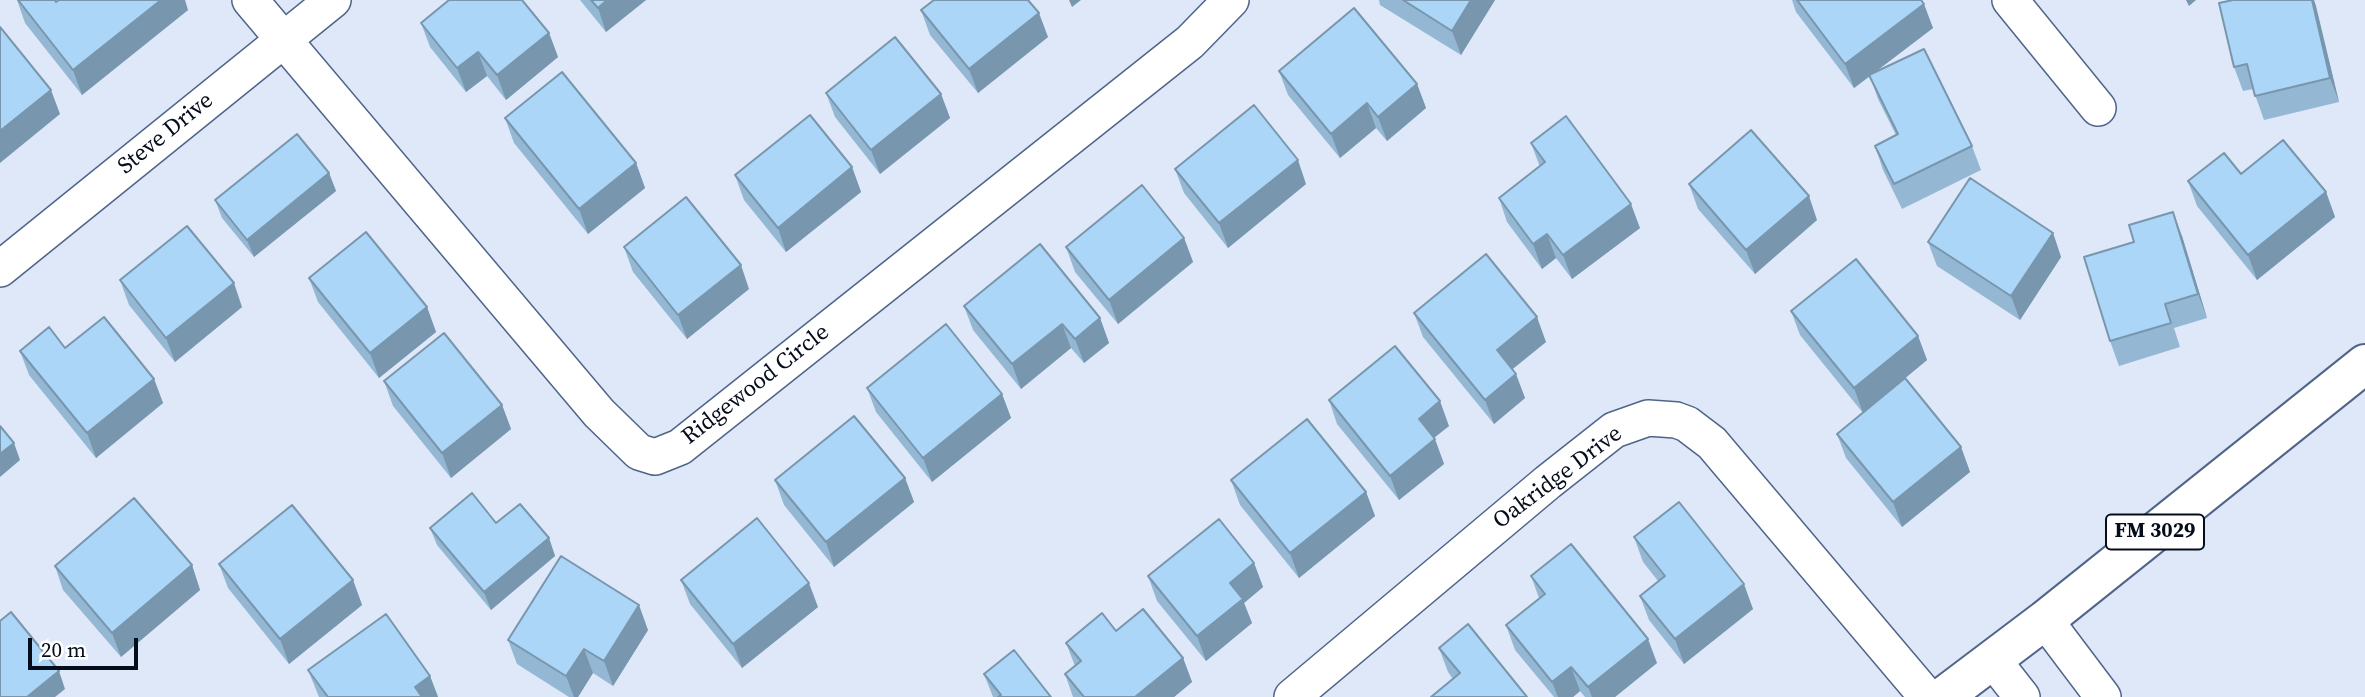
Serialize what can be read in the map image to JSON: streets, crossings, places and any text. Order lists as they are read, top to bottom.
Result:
{
  "streets": {
    "main road": ["FM 3029"],
    "street": ["Steve Drive", "Ridgewood Circle", "Oakridge Drive"]
  },
  "crossings": [
    ["Steve Drive", "Ridgewood Circle"]
  ],
  "scale_bar": "20 m"
}
